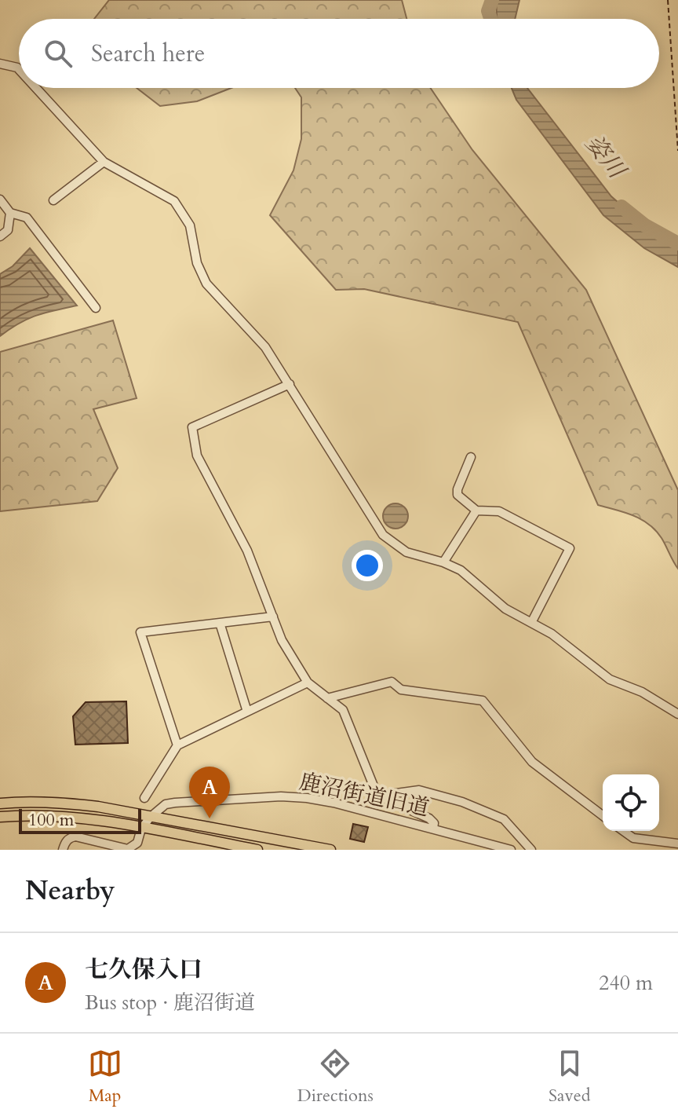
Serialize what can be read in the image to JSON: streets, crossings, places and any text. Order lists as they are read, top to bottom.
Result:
{
  "streets": {
    "street": ["鹿沼街道旧道"]
  },
  "water": ["姿川"],
  "scale_bar": "100 m",
  "page": {
    "search": "Search here",
    "pins": "A",
    "scale": "100 m",
    "heading": "Nearby",
    "list": [
      {
        "mark": "A",
        "name": "七久保入口",
        "note": "Bus stop · 鹿沼街道",
        "value": "240 m"
      }
    ],
    "nav": ["Map", "Directions", "Saved"]
  }
}
